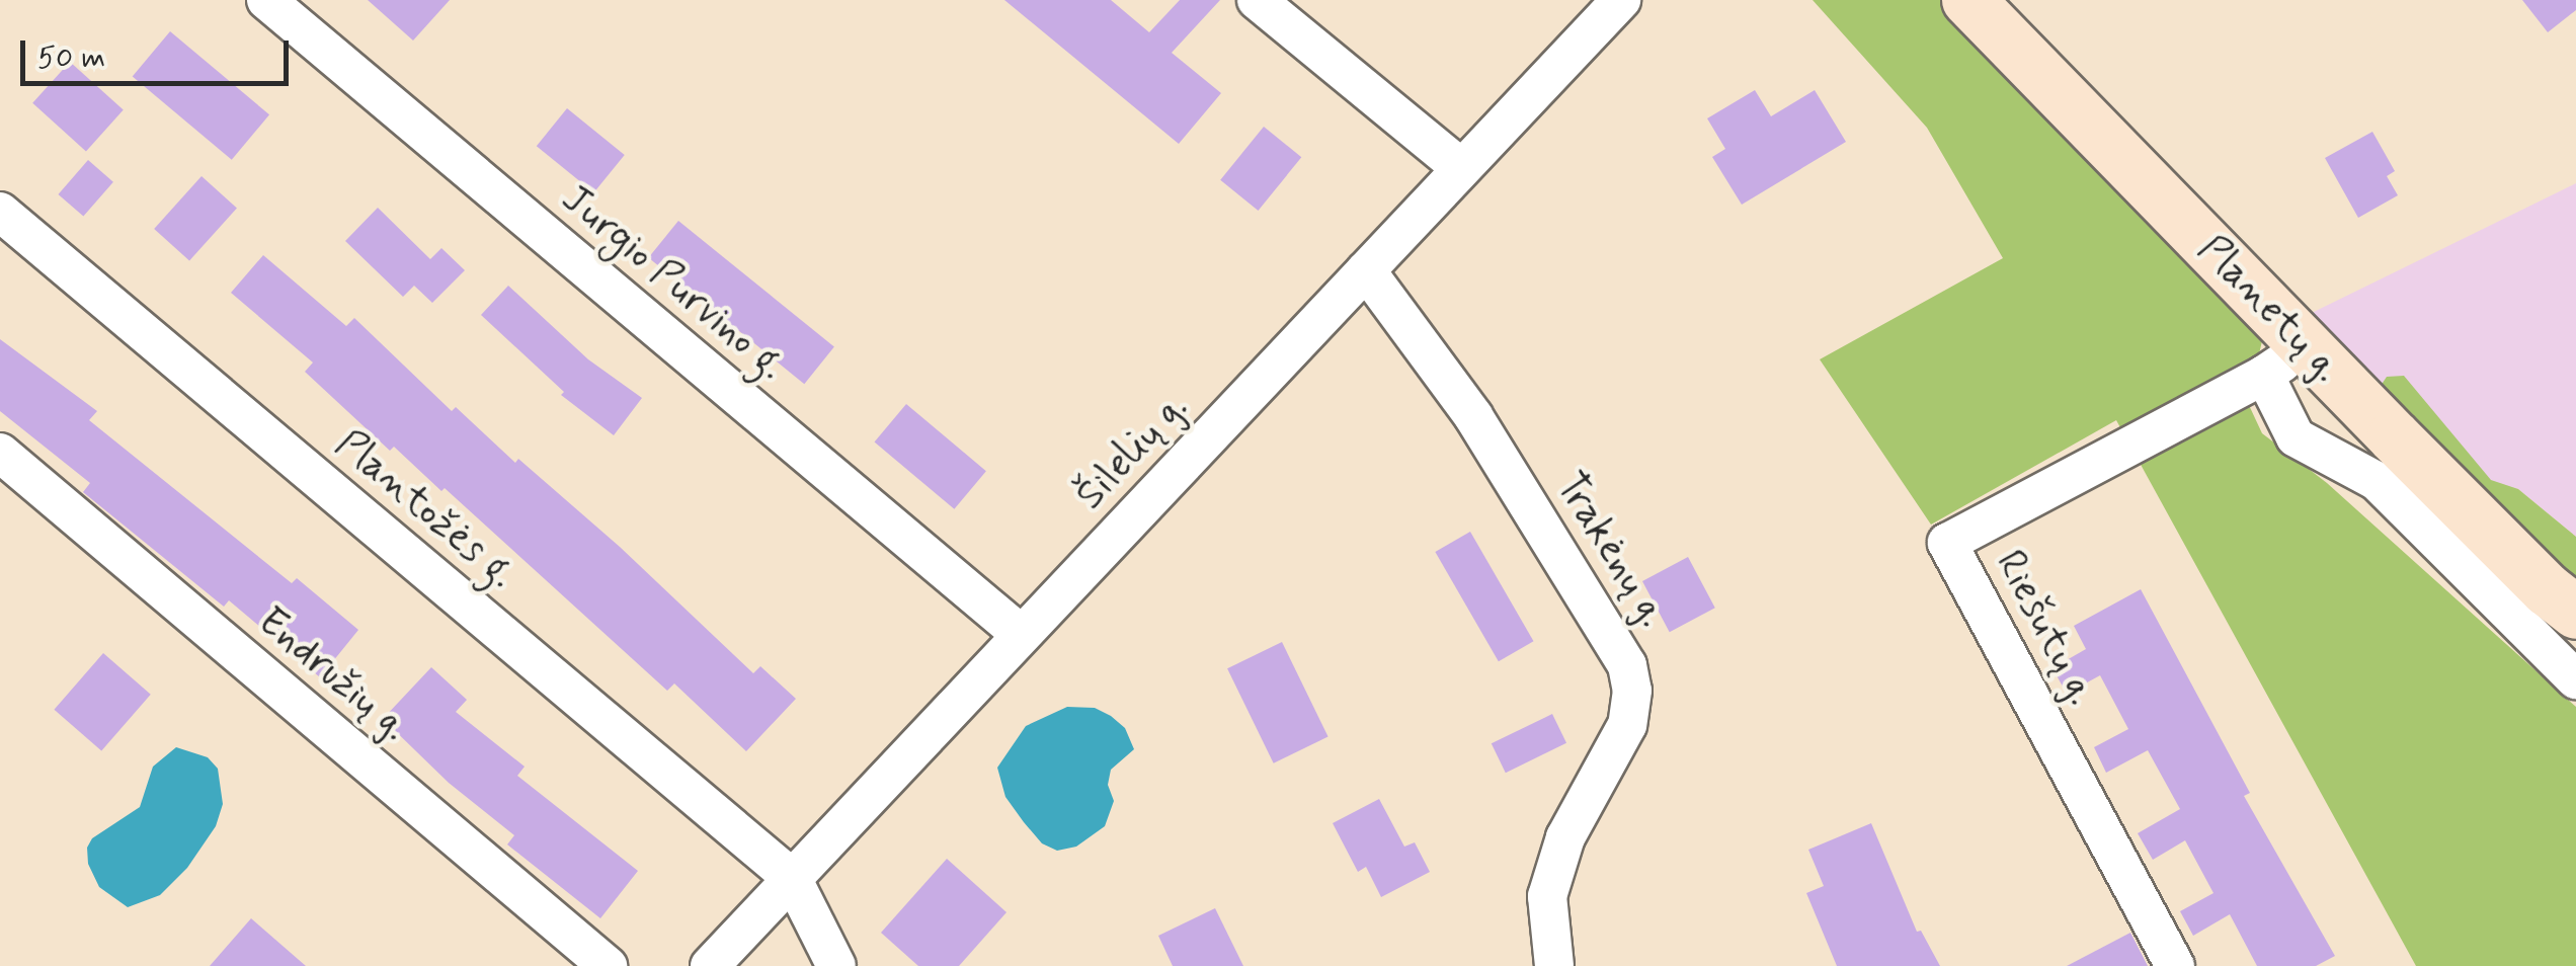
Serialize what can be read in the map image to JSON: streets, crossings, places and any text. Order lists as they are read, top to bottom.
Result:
{
  "streets": {
    "main road": ["Planetų g."],
    "street": [
      "Jurgio Purvino g.",
      "Šilelių g.",
      "Plantožės g.",
      "Trakėnų g.",
      "Riešutų g.",
      "Endružių g."
    ]
  },
  "crossings": [
    ["Jurgio Purvino g.", "Šilelių g."],
    ["Planetų g.", "Riešutų g."],
    ["Šilelių g.", "Plantožės g."],
    ["Šilelių g.", "Trakėnų g."]
  ],
  "scale_bar": "50 m"
}
